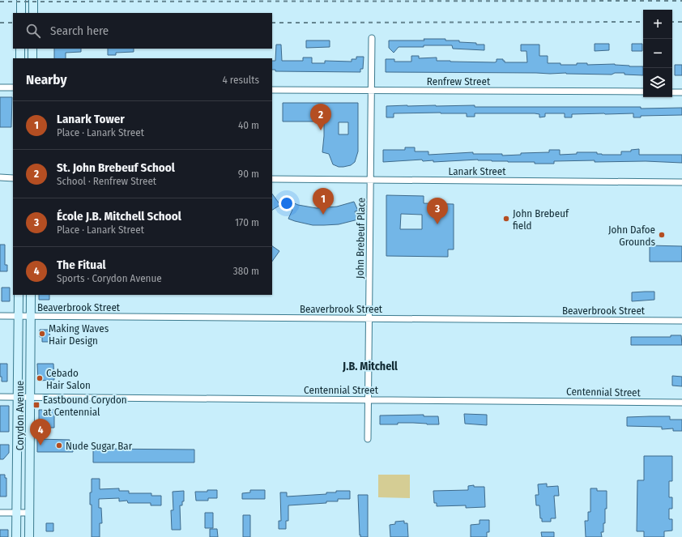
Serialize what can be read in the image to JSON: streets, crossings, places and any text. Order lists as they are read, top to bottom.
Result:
{
  "streets": {
    "main road": ["Corydon Avenue"],
    "street": [
      "Renfrew Street",
      "Lanark Street",
      "John Brebeuf Place",
      "Beaverbrook Street",
      "Centennial Street"
    ]
  },
  "crossings": [
    ["Renfrew Street", "John Brebeuf Place"],
    ["Lanark Street", "John Brebeuf Place"],
    ["John Brebeuf Place", "Beaverbrook Street"],
    ["John Brebeuf Place", "Centennial Street"],
    ["Beaverbrook Street", "Corydon Avenue"],
    ["Centennial Street", "Corydon Avenue"]
  ],
  "districts": ["J.B. Mitchell"],
  "places": {
    "other": [
      "John Brebeuf field",
      "John Dafoe Grounds",
      "Making Waves Hair Design",
      "Cebado Hair Salon",
      "Nude Sugar Bar"
    ],
    "transit": ["Eastbound Corydon at Centennial"]
  },
  "page": {
    "map_buttons": ["+", "−"],
    "search": "Search here",
    "heading": ["Nearby", "4 results"],
    "list": [
      {
        "mark": "1",
        "name": "Lanark Tower",
        "note": "Place · Lanark Street",
        "value": "40 m"
      },
      {
        "mark": "2",
        "name": "St. John Brebeuf School",
        "note": "School · Renfrew Street",
        "value": "90 m"
      },
      {
        "mark": "3",
        "name": "École J.B. Mitchell School",
        "note": "Place · Lanark Street",
        "value": "170 m"
      },
      {
        "mark": "4",
        "name": "The Fitual",
        "note": "Sports · Corydon Avenue",
        "value": "380 m"
      }
    ],
    "pins": [
      "2",
      "1",
      "3",
      "4"
    ]
  }
}
